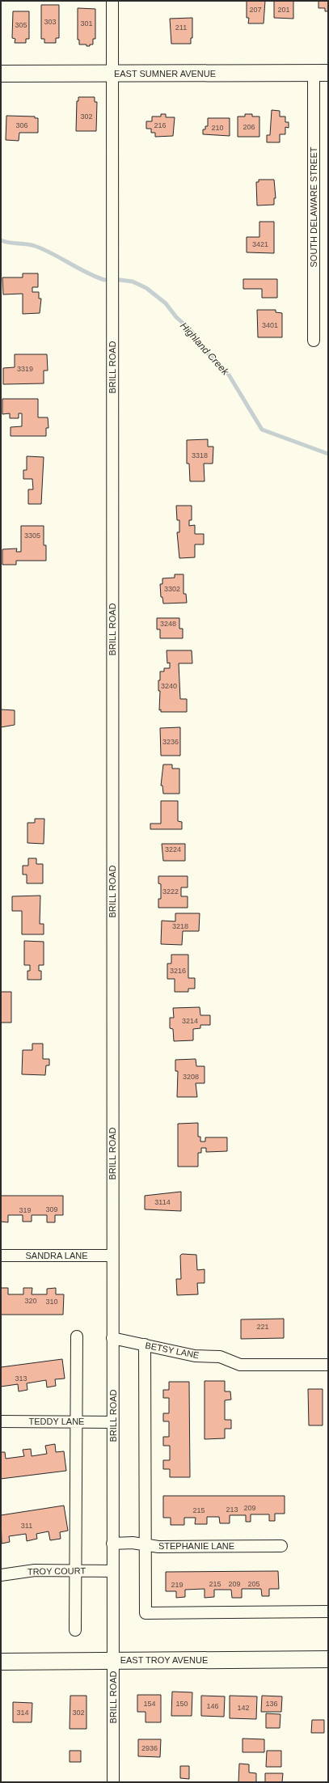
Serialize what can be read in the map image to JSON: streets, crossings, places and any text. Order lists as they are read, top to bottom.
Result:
{
  "streets": {
    "main road": ["EAST SUMNER AVENUE", "EAST TROY AVENUE"],
    "street": [
      "SOUTH DELAWARE STREET",
      "BRILL ROAD",
      "SANDRA LANE",
      "BETSY LANE",
      "TEDDY LANE",
      "STEPHANIE LANE",
      "TROY COURT"
    ]
  },
  "crossings": [
    ["EAST SUMNER AVENUE", "SOUTH DELAWARE STREET"],
    ["EAST SUMNER AVENUE", "BRILL ROAD"],
    ["BRILL ROAD", "SANDRA LANE"],
    ["BRILL ROAD", "BETSY LANE"],
    ["BRILL ROAD", "TEDDY LANE"],
    ["BRILL ROAD", "STEPHANIE LANE"],
    ["BRILL ROAD", "TROY COURT"],
    ["BRILL ROAD", "EAST TROY AVENUE"]
  ],
  "water": ["Highland Creek"],
  "house_numbers": [
    "207",
    "201",
    "303",
    "301",
    "305",
    "211",
    "302",
    "306",
    "216",
    "206",
    "210",
    "3421",
    "3401",
    "3319",
    "3318",
    "3305",
    "3302",
    "3248",
    "3240",
    "3236",
    "3224",
    "3222",
    "3218",
    "3216",
    "3214",
    "3208",
    "3114",
    "309",
    "319",
    "320",
    "310",
    "221",
    "313",
    "209",
    "213",
    "215",
    "311",
    "215",
    "209",
    "205",
    "219",
    "154",
    "150",
    "136",
    "146",
    "142",
    "314",
    "302",
    "2936"
  ]
}
